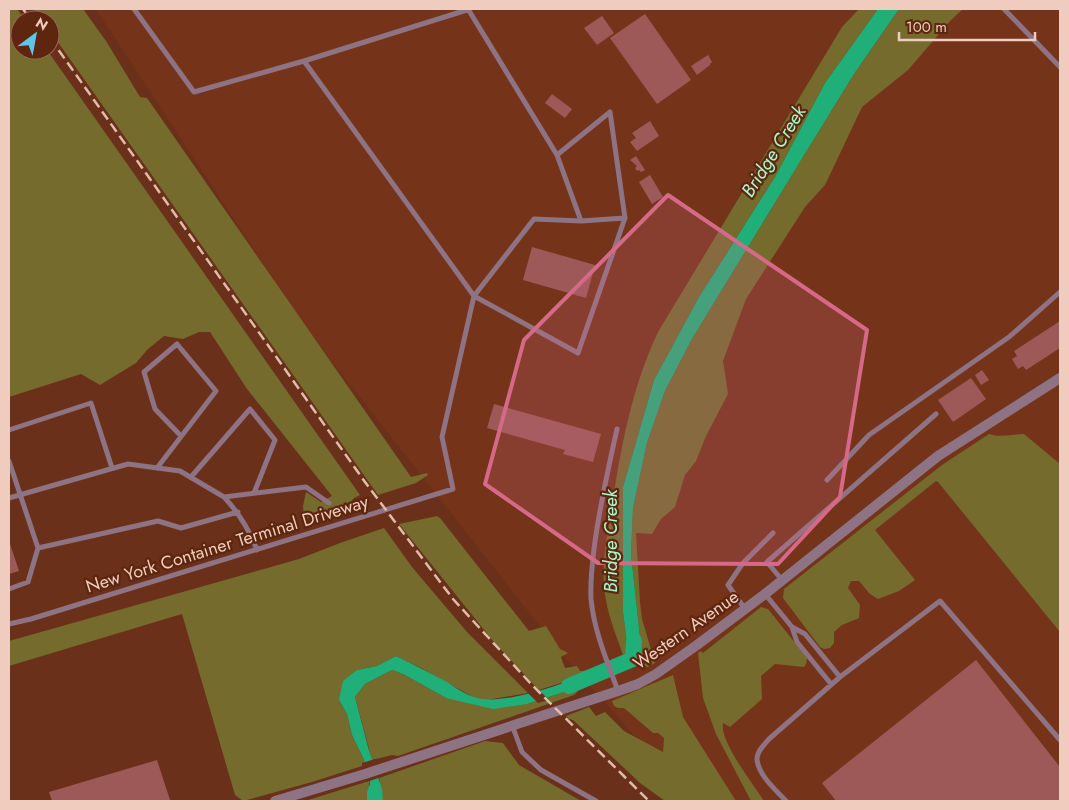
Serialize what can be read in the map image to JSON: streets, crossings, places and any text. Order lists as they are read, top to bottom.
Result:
{
  "streets": {
    "street": ["Western Avenue"],
    "lane": ["New York Container Terminal Driveway"]
  },
  "water": ["Bridge Creek"],
  "scale_bar": "100 m",
  "north": "top right"
}
